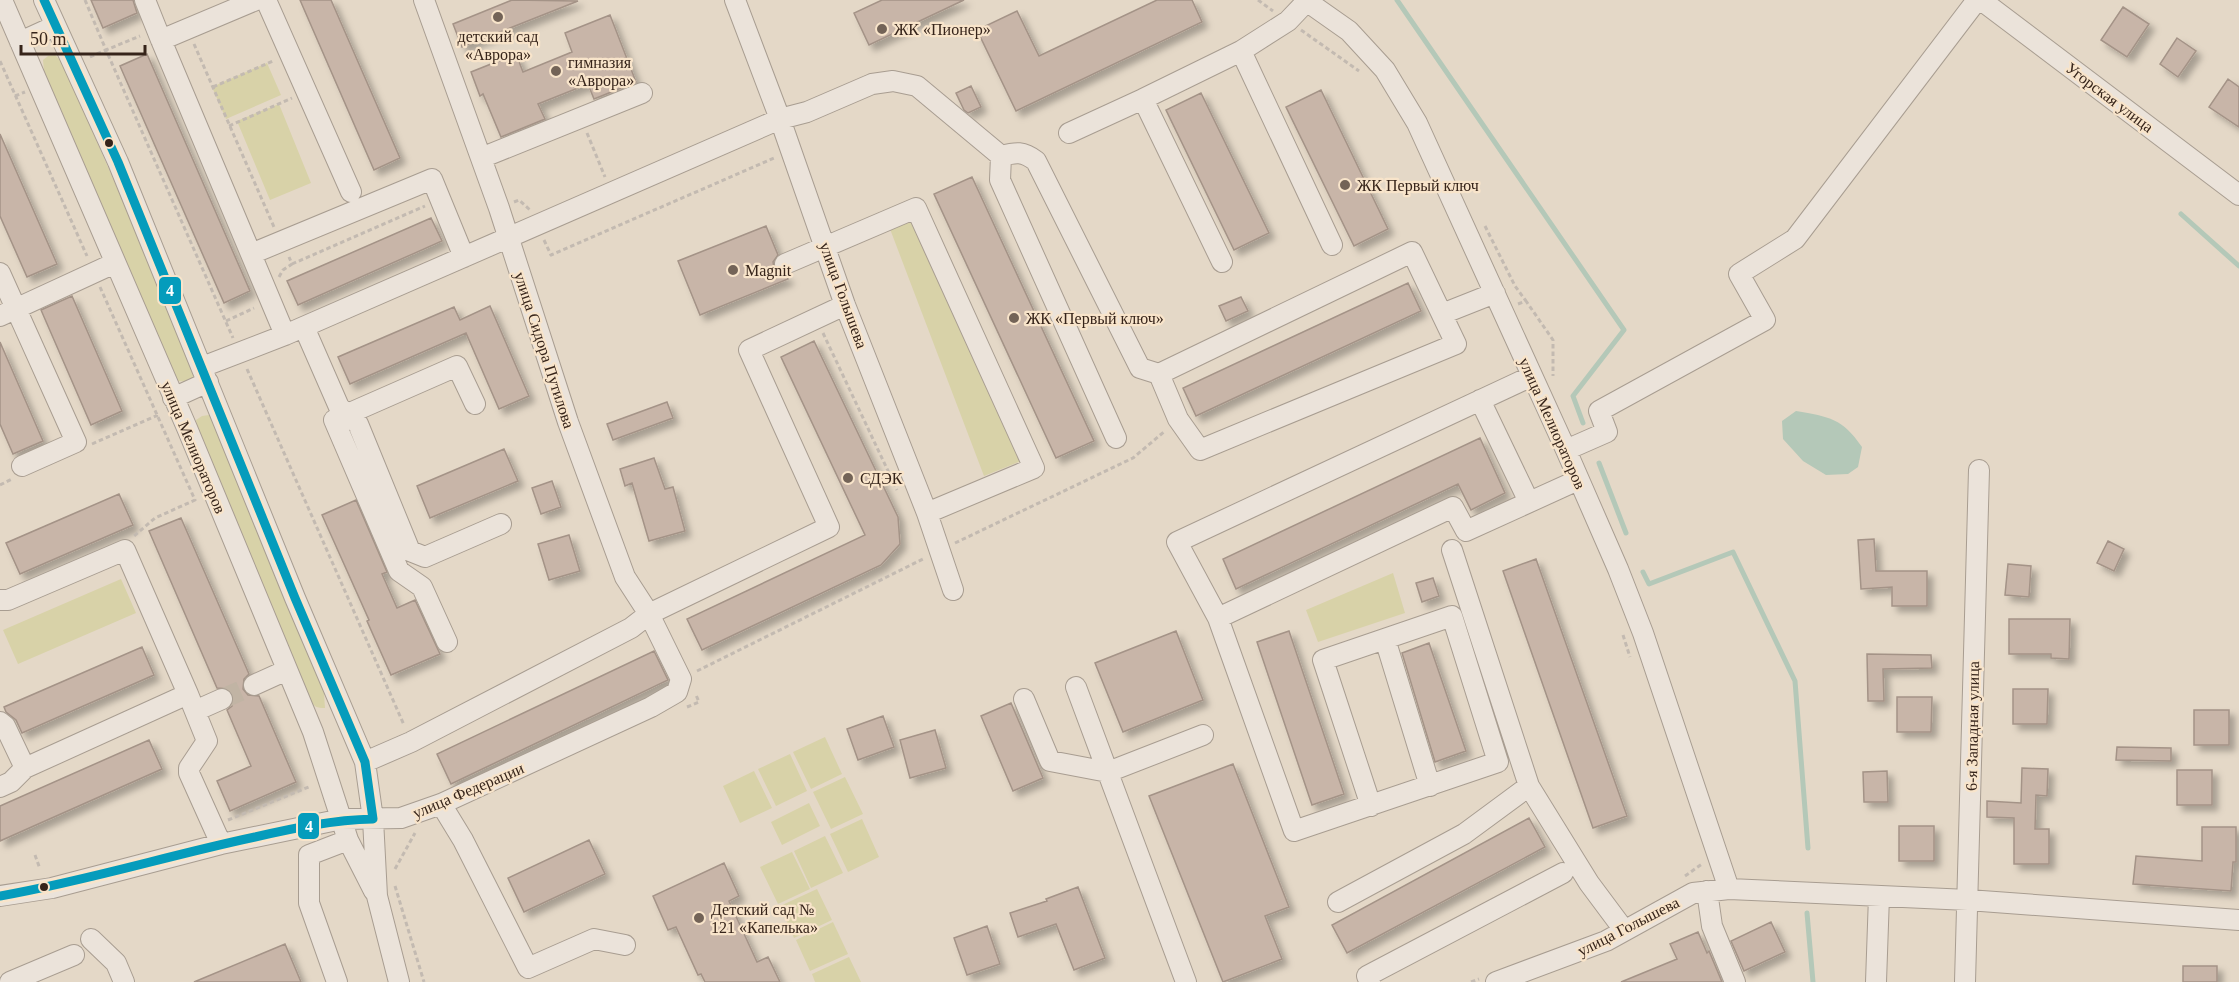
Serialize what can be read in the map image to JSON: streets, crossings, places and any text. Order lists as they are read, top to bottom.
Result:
{
  "streets": {
    "street": [
      "Угорская улица",
      "улица Голышева",
      "улица Сидора Путилова",
      "улица Мелиораторов",
      "6-я Западная улица",
      "улица Федерации"
    ]
  },
  "crossings": [
    ["улица Голышева", "улица Мелиораторов"],
    ["улица Голышева", "6-я Западная улица"],
    ["улица Сидора Путилова", "улица Федерации"],
    ["улица Мелиораторов", "улица Федерации"]
  ],
  "places": [
    "детский сад «Аврора»",
    "ЖК «Пионер»",
    "гимназия «Аврора»",
    "ЖК Первый ключ",
    "Magnit",
    "ЖК «Первый ключ»",
    "СДЭК",
    "Детский сад № 121 «Капелька»"
  ],
  "lines": ["transit line 4"],
  "scale_bar": "50 m"
}
